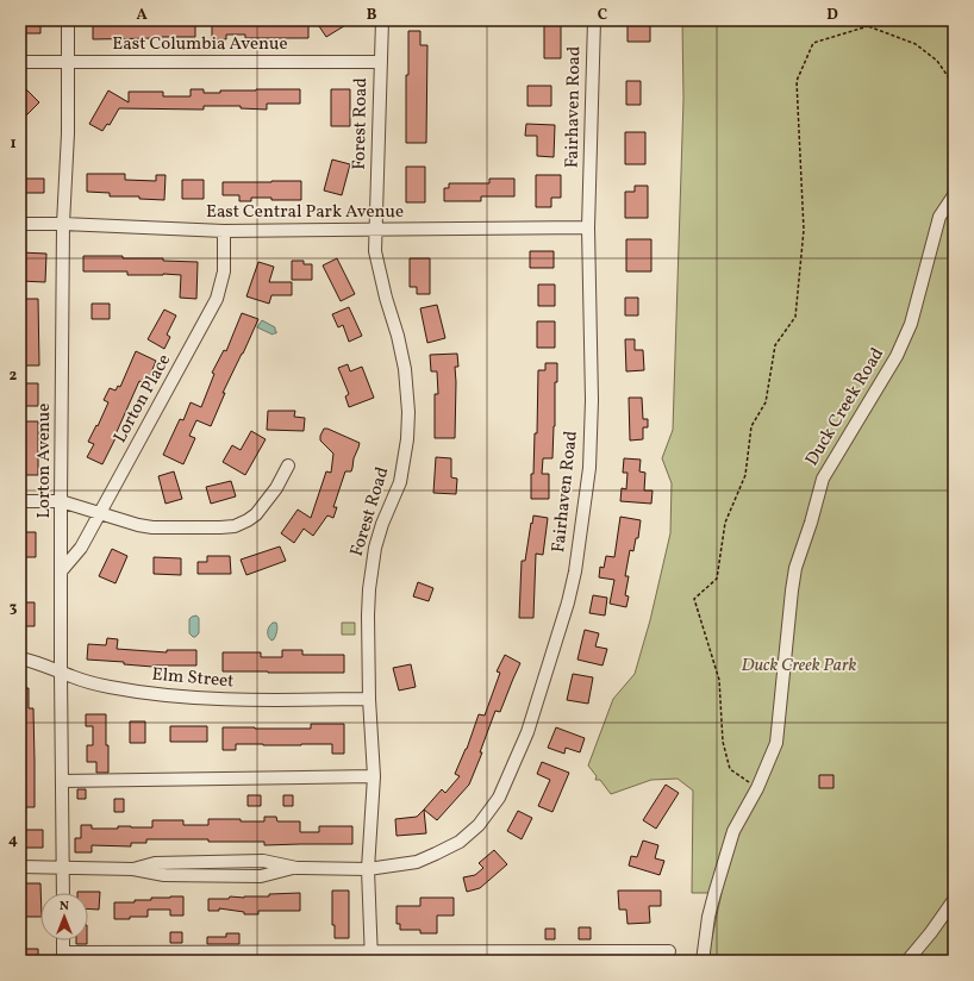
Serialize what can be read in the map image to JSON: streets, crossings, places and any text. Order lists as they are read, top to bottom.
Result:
{
  "streets": {
    "street": [
      "East Columbia Avenue",
      "Fairhaven Road",
      "Forest Road",
      "East Central Park Avenue",
      "Lorton Place",
      "Duck Creek Road",
      "Lorton Avenue",
      "Elm Street"
    ]
  },
  "crossings": [
    ["East Columbia Avenue", "Forest Road"],
    ["East Columbia Avenue", "Lorton Avenue"],
    ["Fairhaven Road", "Forest Road"],
    ["Fairhaven Road", "East Central Park Avenue"],
    ["Fairhaven Road", "Lorton Avenue"],
    ["Forest Road", "East Central Park Avenue"],
    ["Forest Road", "Elm Street"],
    ["East Central Park Avenue", "Lorton Place"],
    ["East Central Park Avenue", "Lorton Avenue"],
    ["Lorton Place", "Lorton Avenue"],
    ["Lorton Avenue", "Elm Street"]
  ],
  "parks": ["Duck Creek Park"],
  "north": "top",
  "grid": {
    "columns": [
      "A",
      "B",
      "C",
      "D"
    ],
    "rows": [
      "1",
      "2",
      "3",
      "4"
    ]
  }
}
